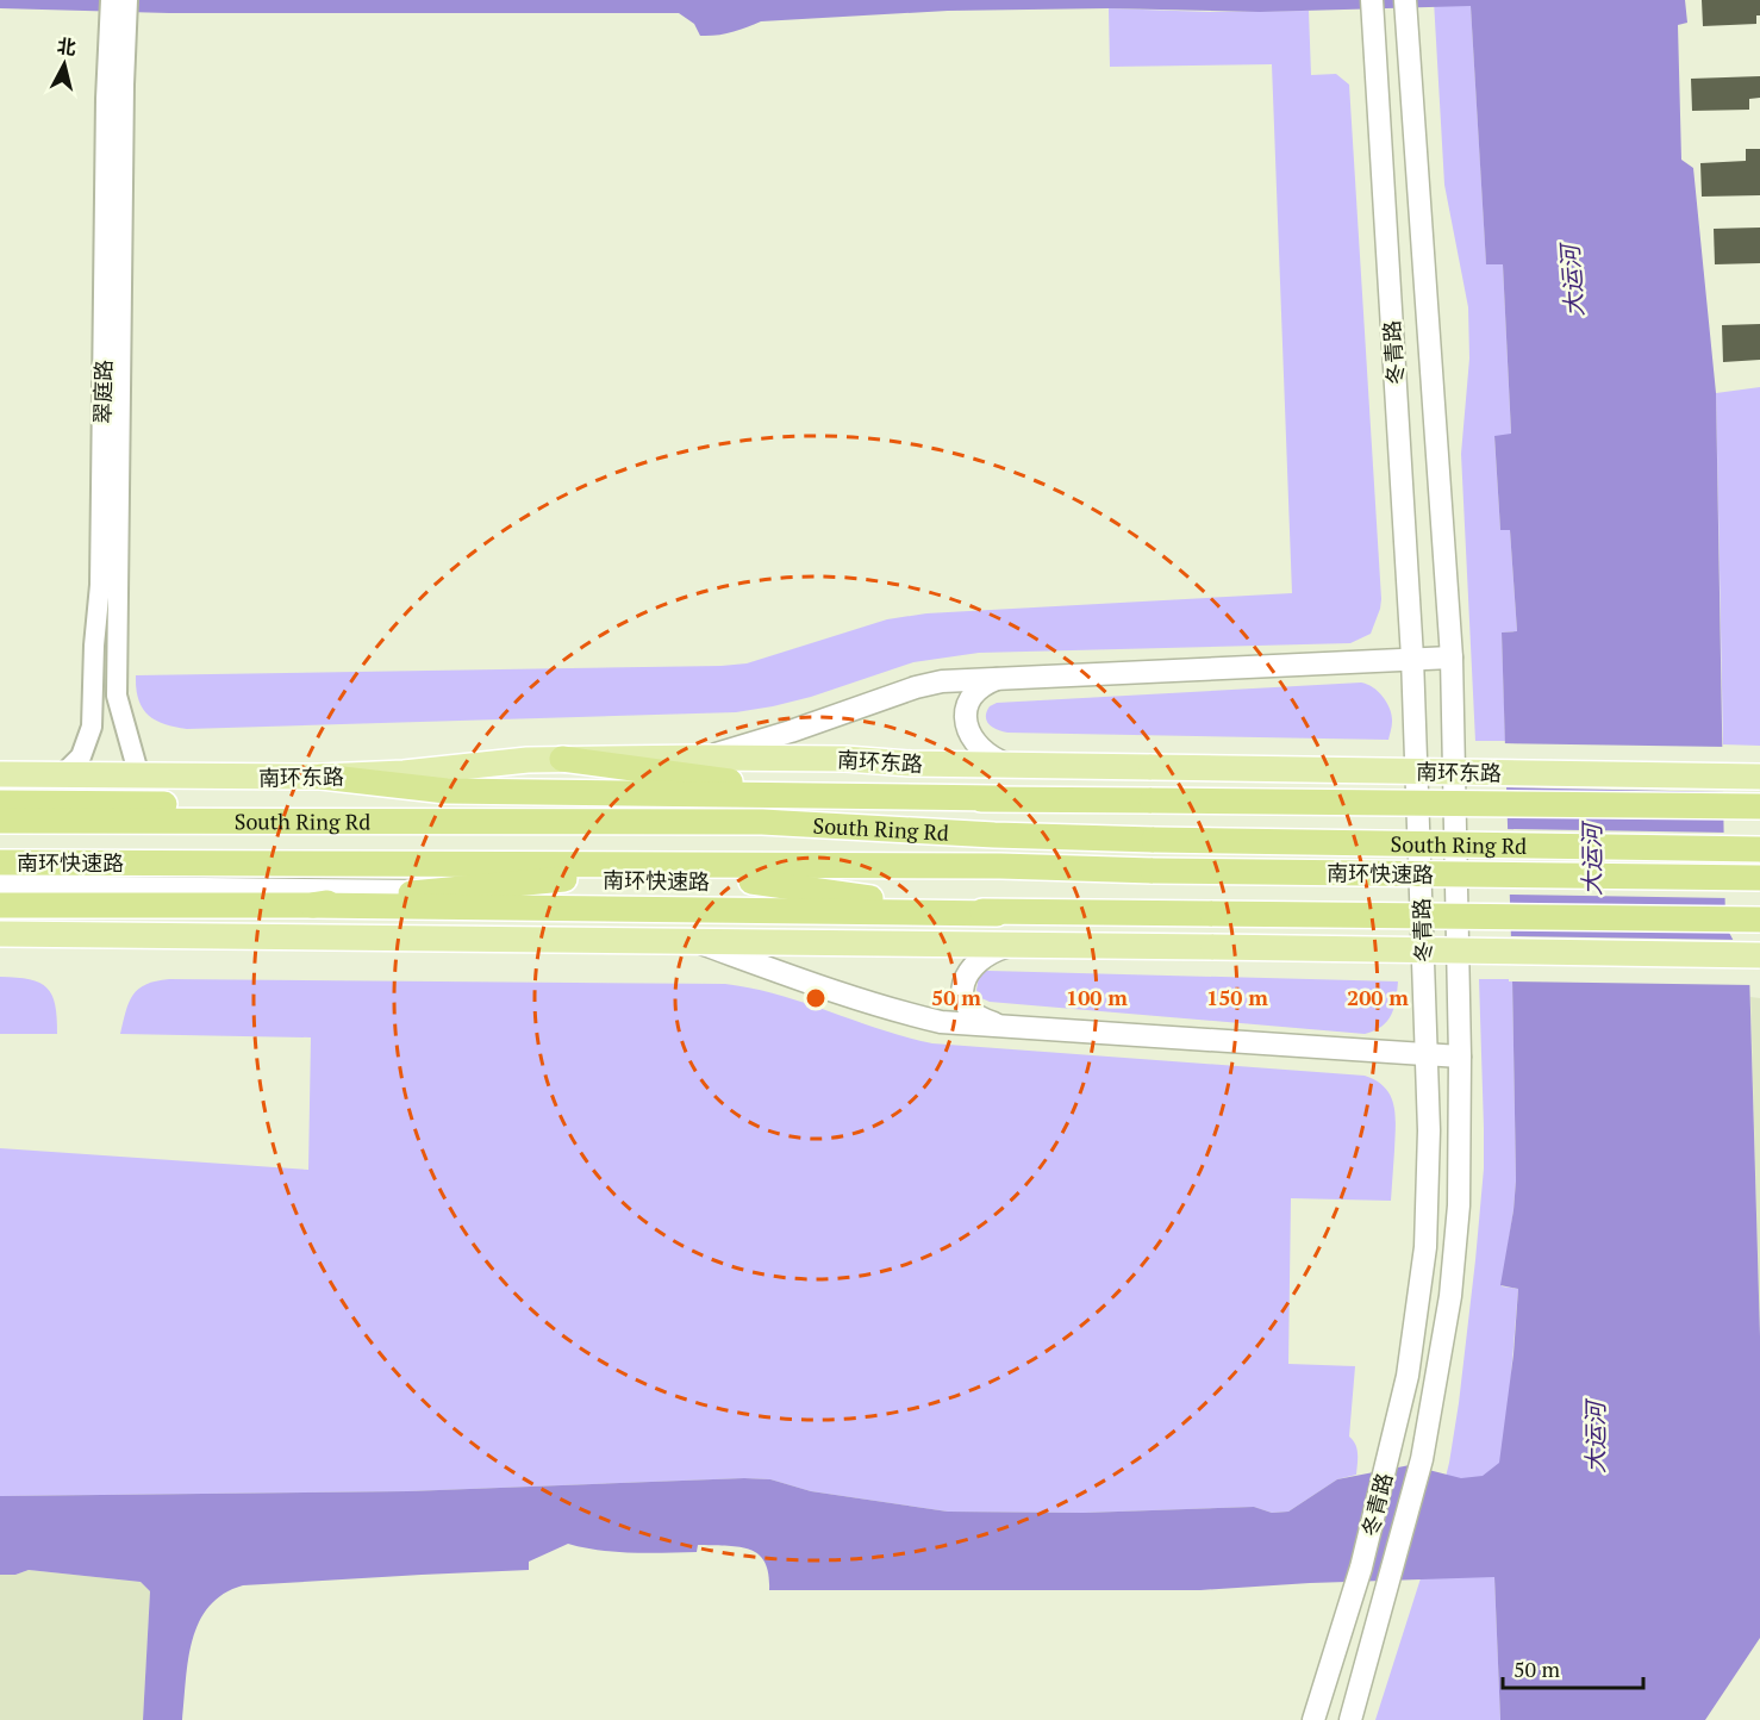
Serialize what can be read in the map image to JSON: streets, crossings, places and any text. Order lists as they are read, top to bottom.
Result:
{
  "streets": {
    "highway": ["South Ring Rd", "南环快速路"],
    "main road": ["冬青路", "南环东路"],
    "street": ["翠庭路"]
  },
  "crossings": [
    ["翠庭路", "南环东路"]
  ],
  "water": ["大运河"],
  "scale_bar": "50 m",
  "north": "top",
  "rings": [
    "50 m",
    "100 m",
    "150 m",
    "200 m"
  ]
}
